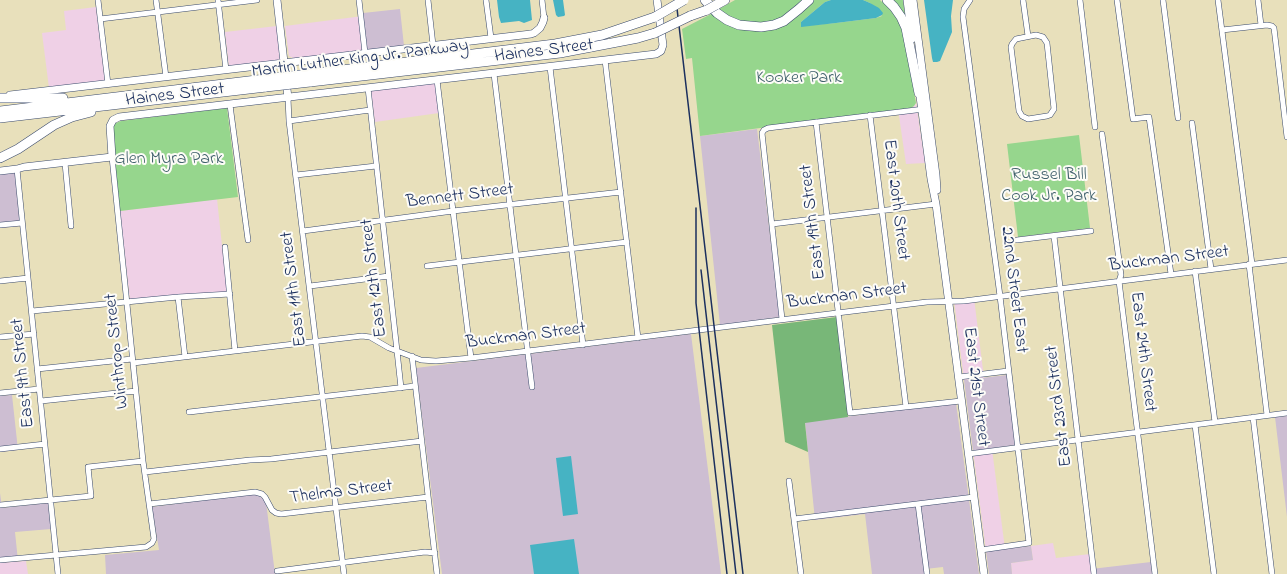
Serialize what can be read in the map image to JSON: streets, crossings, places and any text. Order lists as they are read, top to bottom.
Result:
{
  "streets": {
    "highway": ["Martin Luther King Jr. Parkway"],
    "street": [
      "Haines Street",
      "Bennett Street",
      "East 20th Street",
      "East 19th Street",
      "Buckman Street",
      "East 12th Street",
      "East 11th Street",
      "22nd Street East",
      "Winthrop Street",
      "East 24th Street",
      "East 9th Street",
      "East 21st Street",
      "East 23rd Street",
      "Thelma Street"
    ]
  },
  "crossings": [
    ["Haines Street", "East 12th Street"],
    ["Haines Street", "East 11th Street"],
    ["Haines Street", "Winthrop Street"],
    ["Bennett Street", "East 12th Street"],
    ["Bennett Street", "East 11th Street"],
    ["East 20th Street", "East 19th Street"],
    ["East 20th Street", "Buckman Street"],
    ["East 19th Street", "Buckman Street"],
    ["Buckman Street", "East 12th Street"],
    ["Buckman Street", "22nd Street East"],
    ["Buckman Street", "East 24th Street"],
    ["Buckman Street", "East 21st Street"],
    ["Buckman Street", "East 23rd Street"],
    ["East 11th Street", "Thelma Street"],
    ["22nd Street East", "East 21st Street"],
    ["Winthrop Street", "East 9th Street"],
    ["Winthrop Street", "Thelma Street"]
  ],
  "parks": ["Kooker Park", "Glen Myra Park", "Russel Bill Cook Jr. Park"]
}
